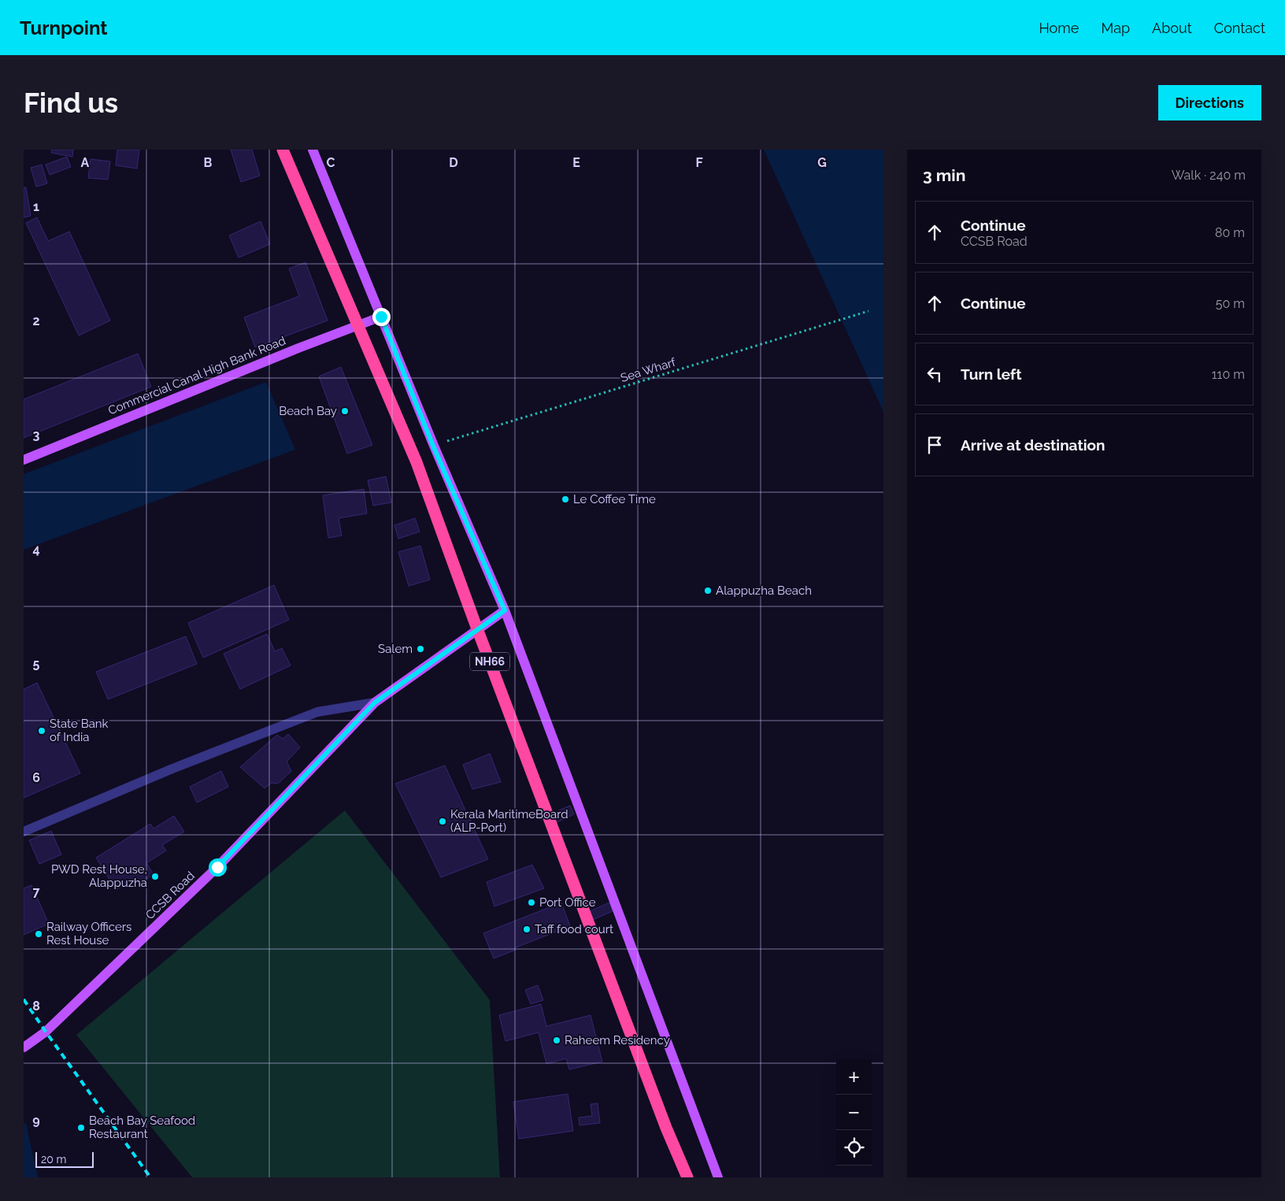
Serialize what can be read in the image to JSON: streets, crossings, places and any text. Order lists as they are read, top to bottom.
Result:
{
  "streets": {
    "highway": ["NH66"],
    "main road": ["Commercial Canal High Bank Road", "CCSB Road"],
    "path": ["Sea Wharf"]
  },
  "places": [
    "Beach Bay",
    "Le Coffee Time",
    "Alappuzha Beach",
    "Salem",
    "State Bank of India",
    "Kerala MaritimeBoard (ALP-Port)",
    "PWD Rest House, Alappuzha",
    "Port Office",
    "Taff food court",
    "Railway Officers Rest House",
    "Raheem Residency",
    "Beach Bay Seafood Restaurant"
  ],
  "scale_bar": "20 m",
  "page": {
    "header": "Turnpoint",
    "nav": [
      "Home",
      "Map",
      "About",
      "Contact"
    ],
    "buttons": "Directions",
    "title": "Find us",
    "heading": ["3 min", "Walk · 240 m"],
    "list": [
      ["Continue", "CCSB Road", "80 m"],
      ["Continue", "50 m"],
      ["Turn left", "110 m"],
      "Arrive at destination"
    ],
    "map_buttons": ["+", "−"],
    "scale": "20 m"
  },
  "grid": {
    "columns": [
      "A",
      "B",
      "C",
      "D",
      "E",
      "F",
      "G"
    ],
    "rows": [
      "1",
      "2",
      "3",
      "4",
      "5",
      "6",
      "7",
      "8",
      "9"
    ]
  }
}
